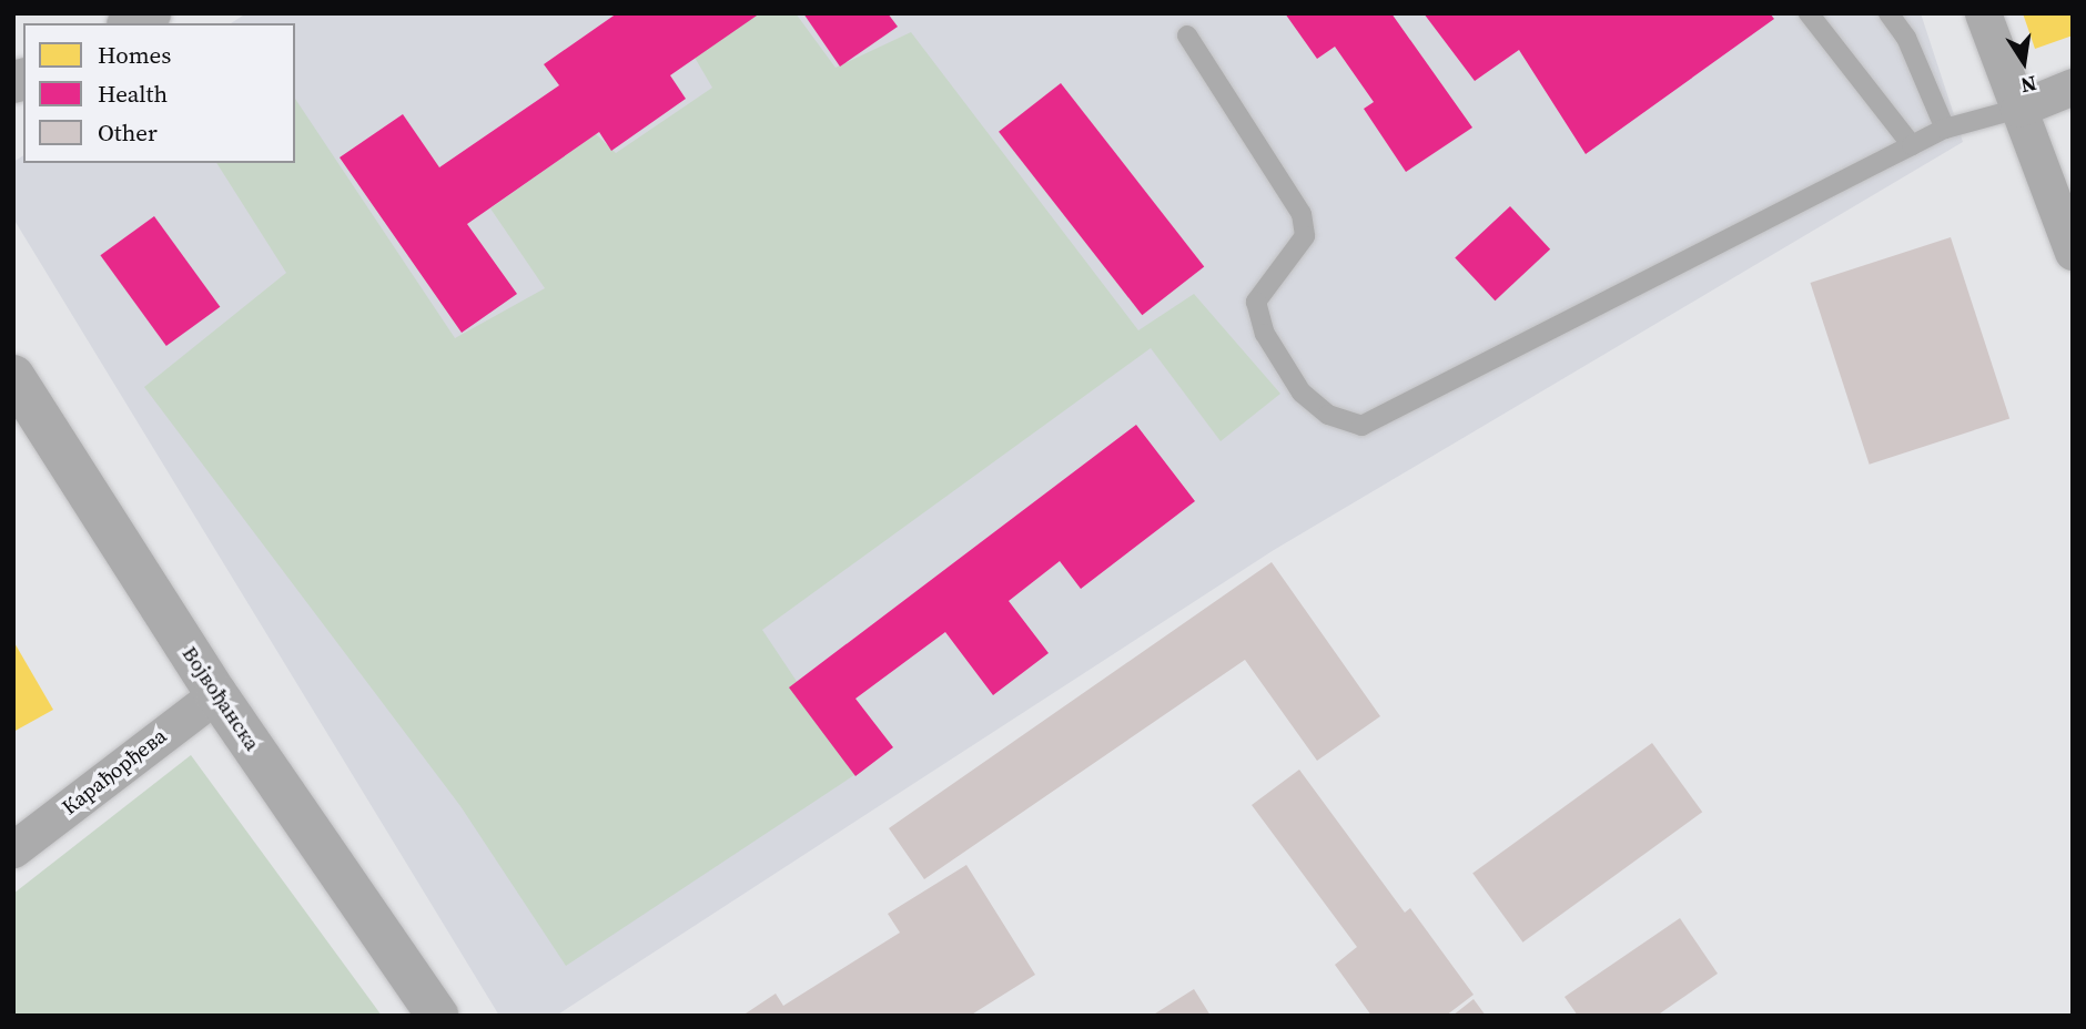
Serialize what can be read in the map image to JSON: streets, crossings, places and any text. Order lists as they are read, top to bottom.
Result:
{
  "streets": {
    "street": ["Војвођанска", "Карађорђева"]
  },
  "crossings": [
    ["Војвођанска", "Карађорђева"]
  ],
  "legend": ["Homes", "Health", "Other"],
  "north": "bottom"
}
